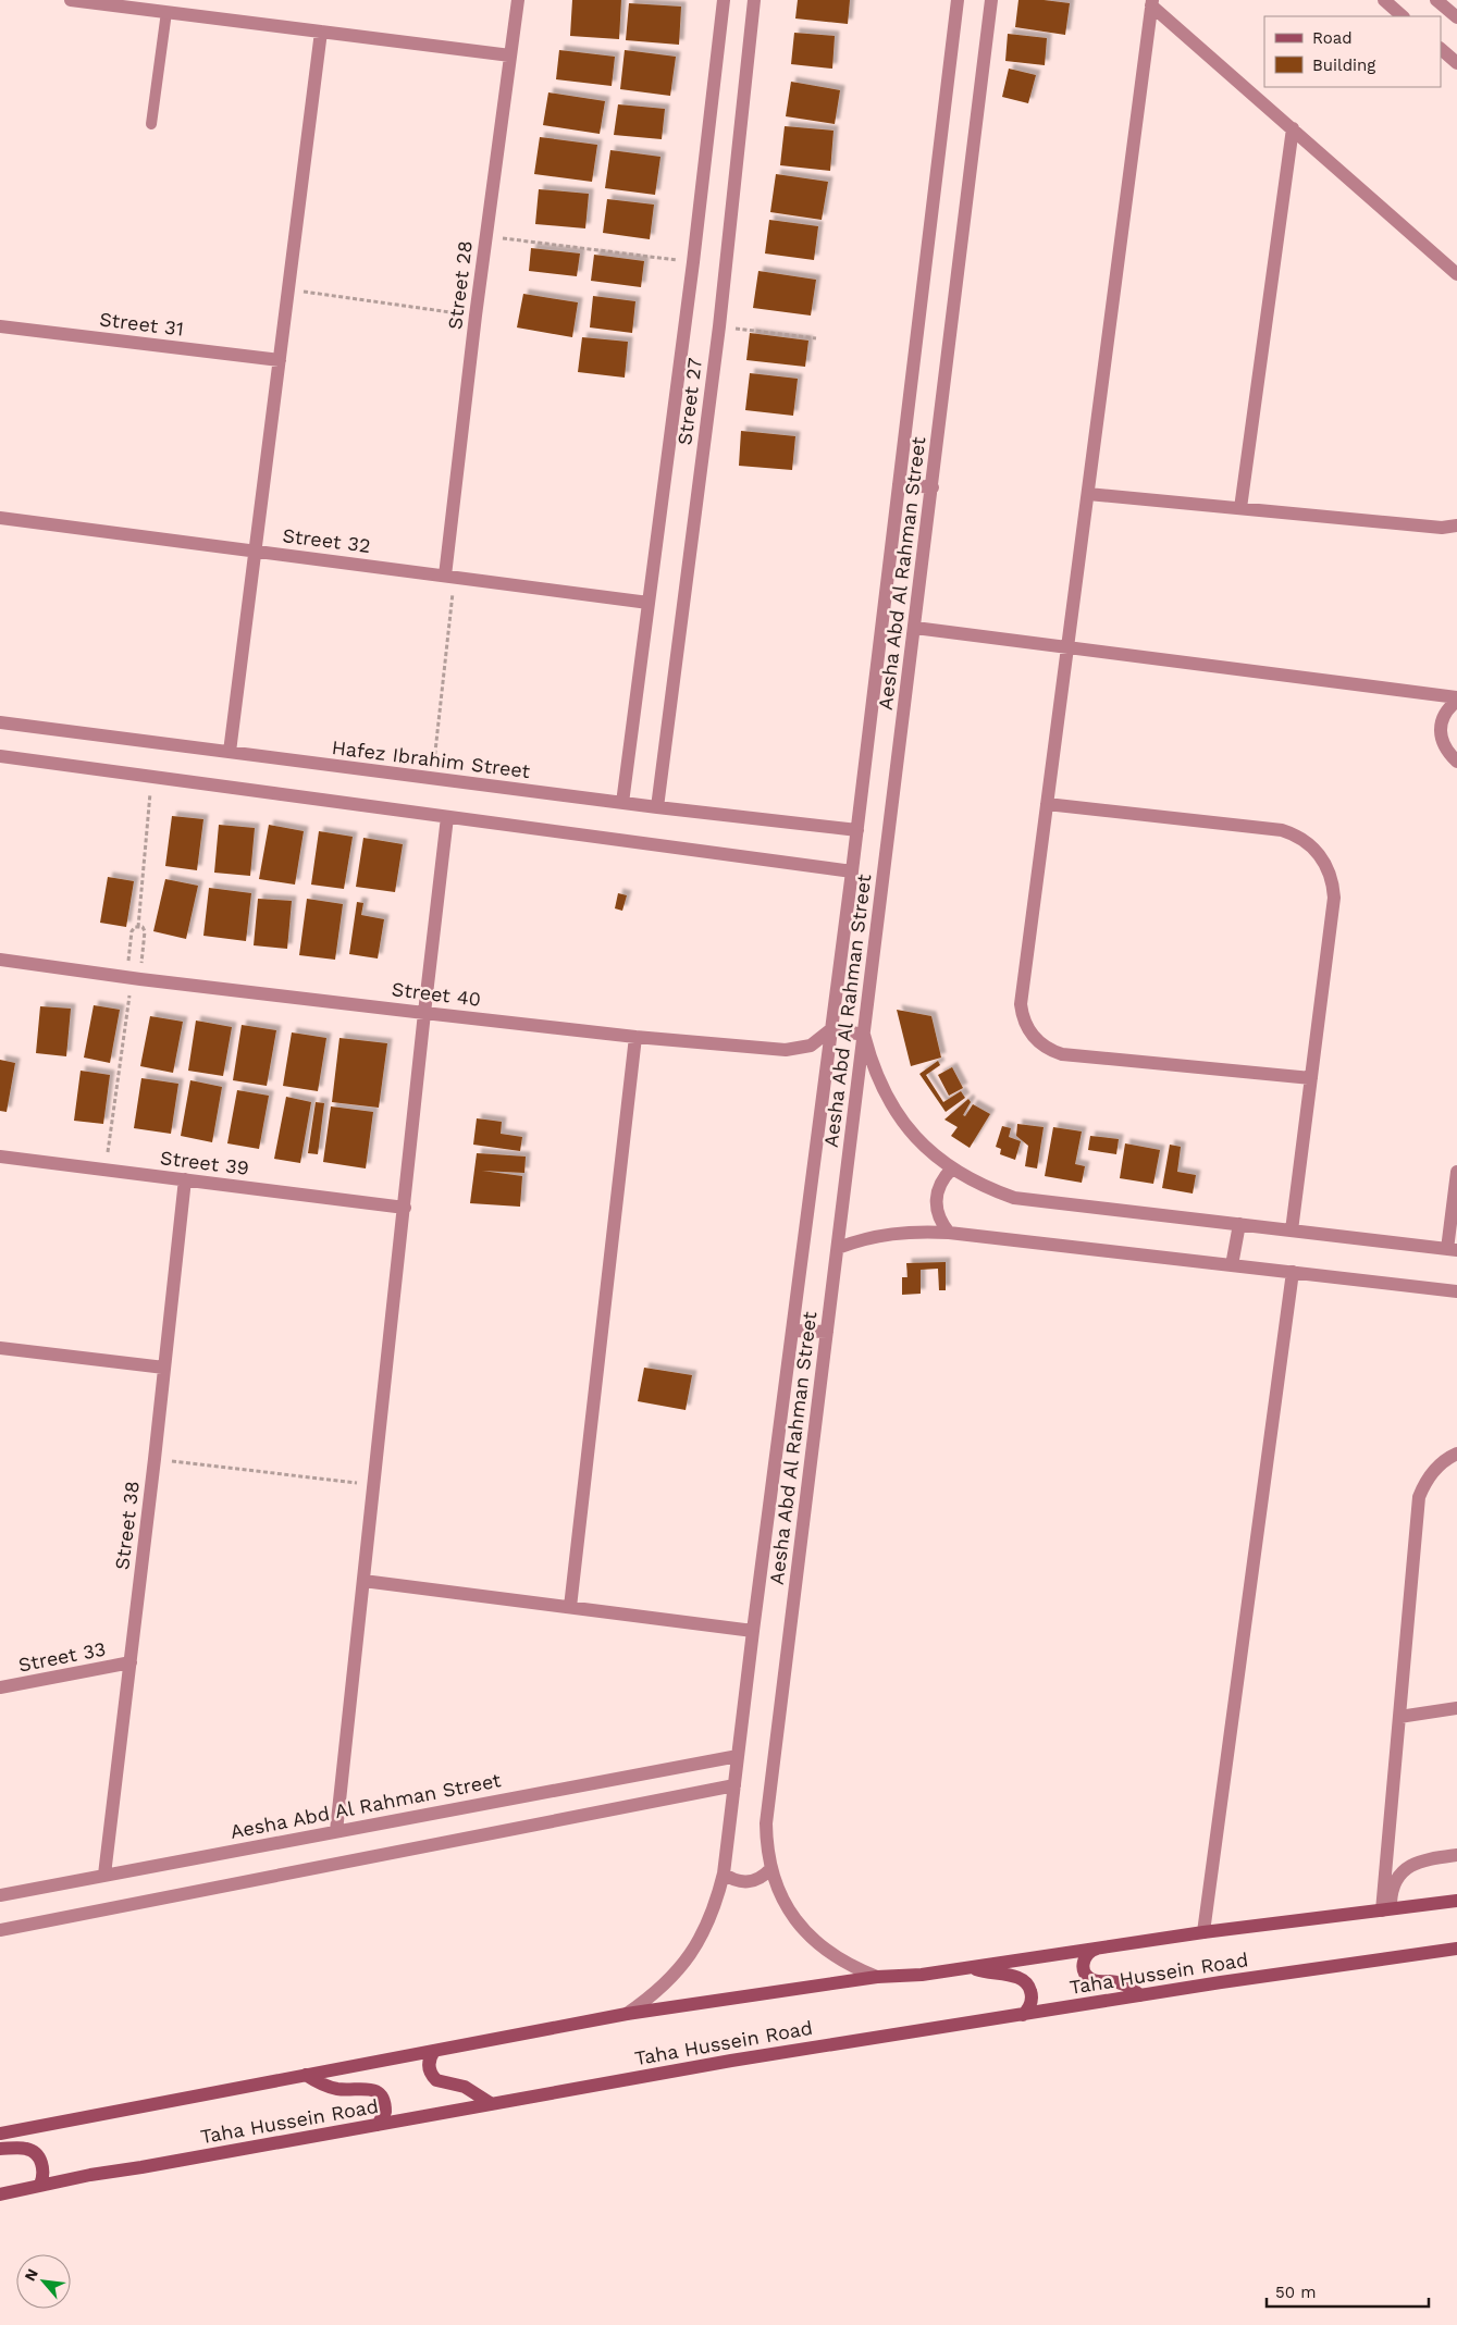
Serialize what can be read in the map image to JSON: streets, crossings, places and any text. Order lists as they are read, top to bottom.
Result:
{
  "streets": {
    "main road": ["Taha Hussein Road"],
    "street": [
      "Street 28",
      "Street 31",
      "Street 27",
      "Street 32",
      "Aesha Abd Al Rahman Street",
      "Hafez Ibrahim Street",
      "Street 40",
      "Street 39",
      "Street 38",
      "Street 33"
    ]
  },
  "crossings": [
    ["Street 28", "Street 32"],
    ["Street 27", "Street 32"],
    ["Street 27", "Hafez Ibrahim Street"],
    ["Aesha Abd Al Rahman Street", "Hafez Ibrahim Street"],
    ["Aesha Abd Al Rahman Street", "Street 40"],
    ["Aesha Abd Al Rahman Street", "Street 38"],
    ["Aesha Abd Al Rahman Street", "Taha Hussein Road"],
    ["Street 39", "Street 38"],
    ["Street 38", "Street 33"]
  ],
  "legend": ["Road", "Building"],
  "scale_bar": "50 m",
  "north": "top left"
}
